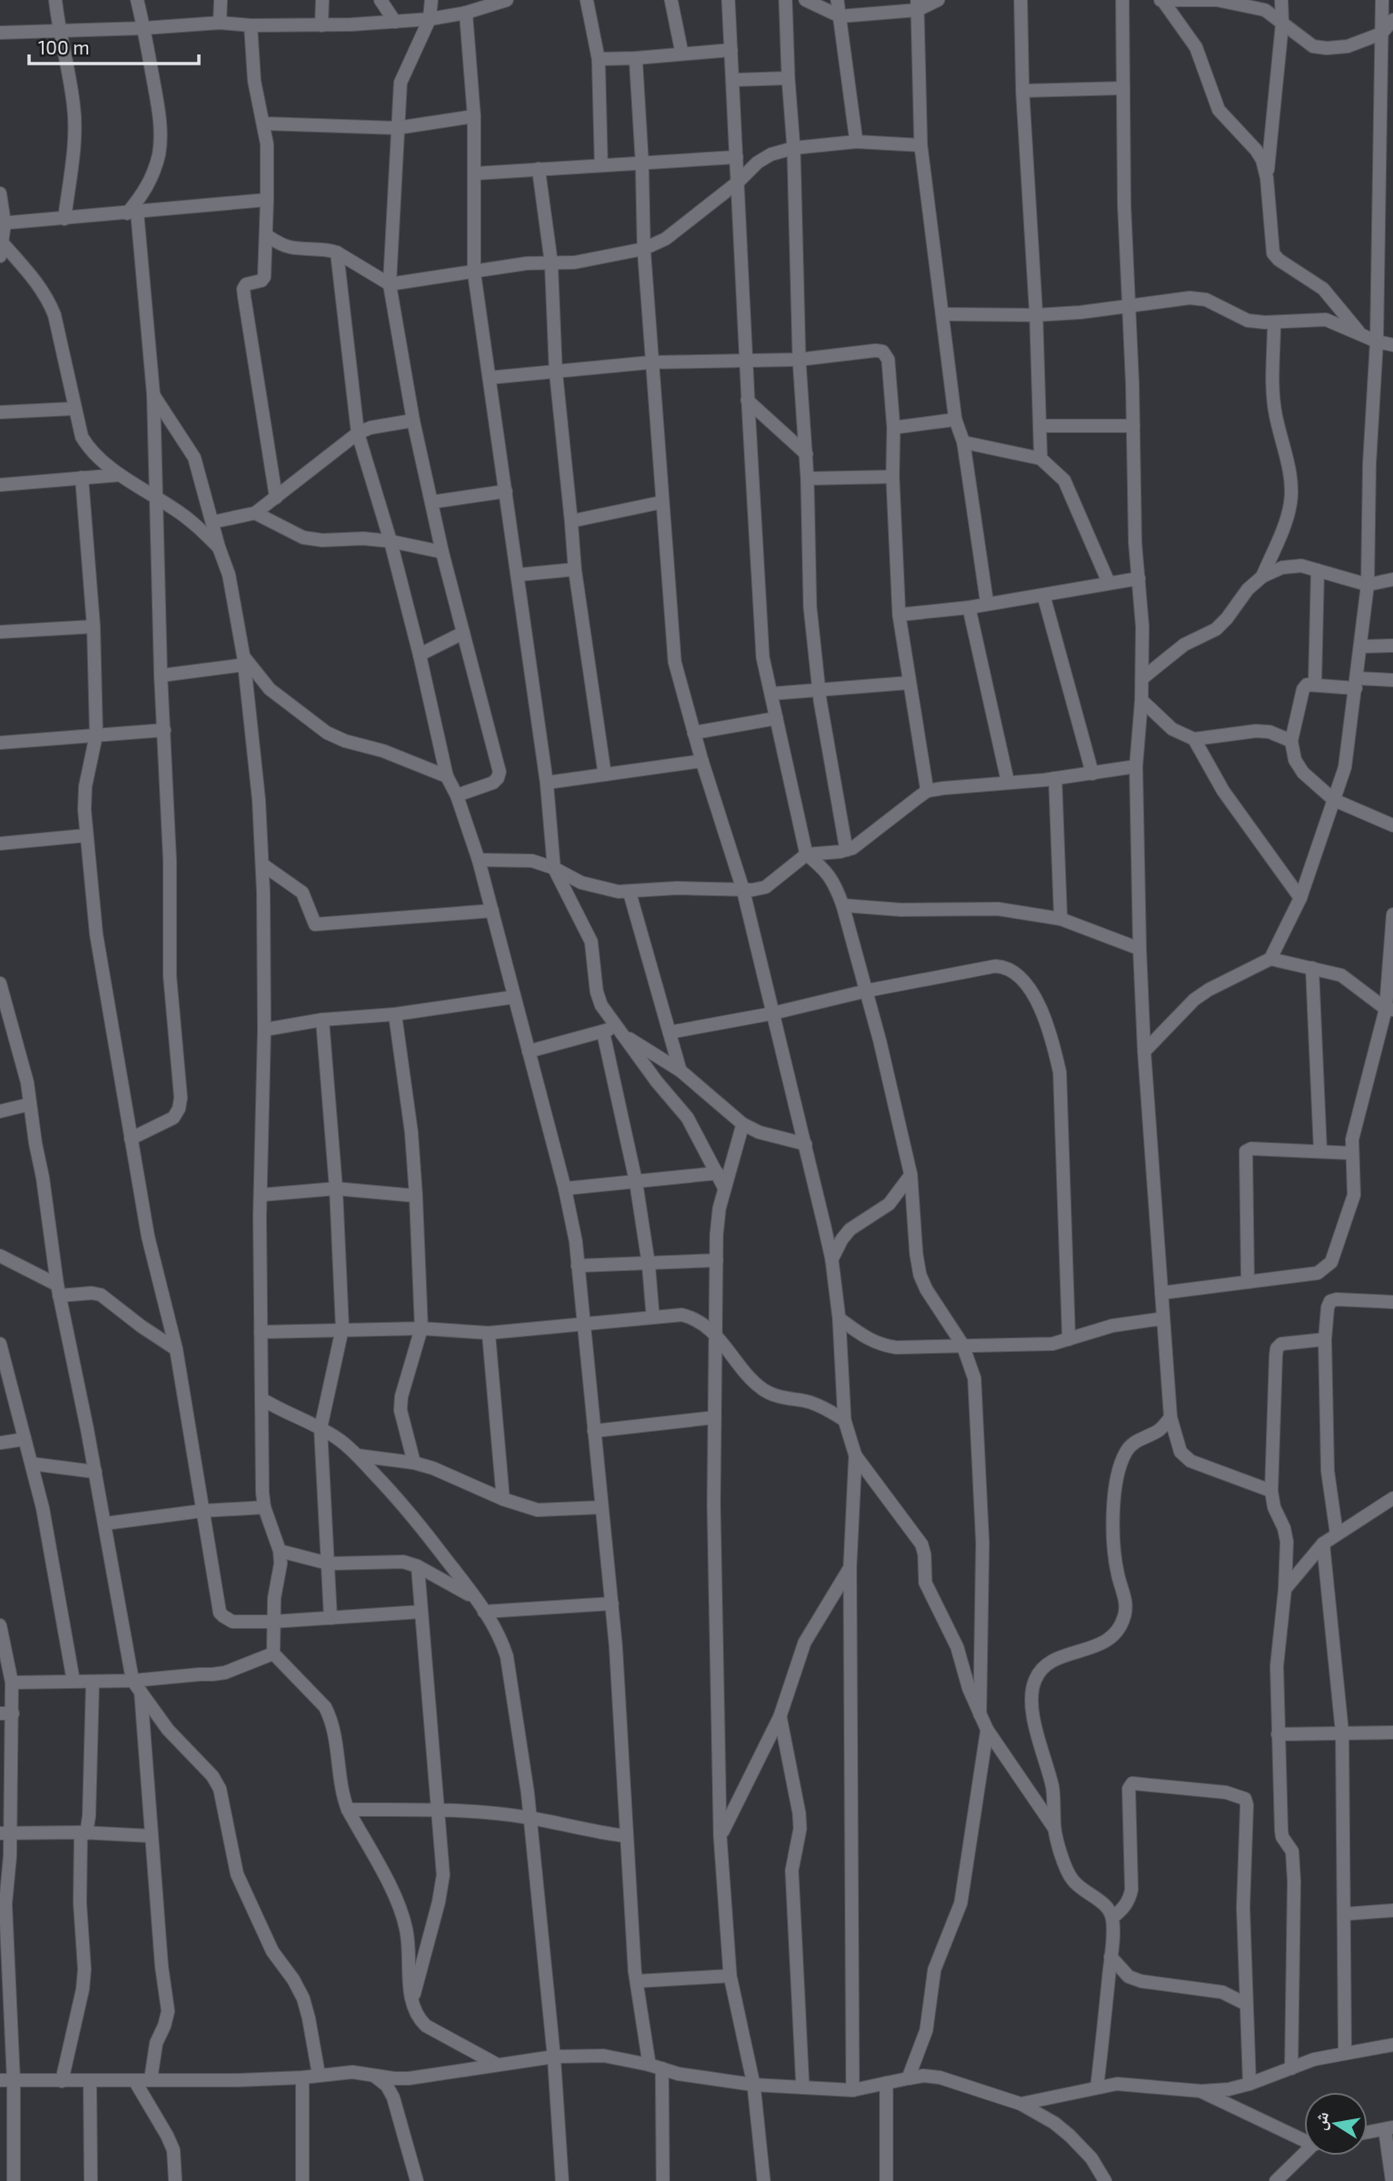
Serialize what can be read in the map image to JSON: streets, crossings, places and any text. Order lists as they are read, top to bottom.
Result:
{
  "scale_bar": "100 m",
  "north": "left"
}
